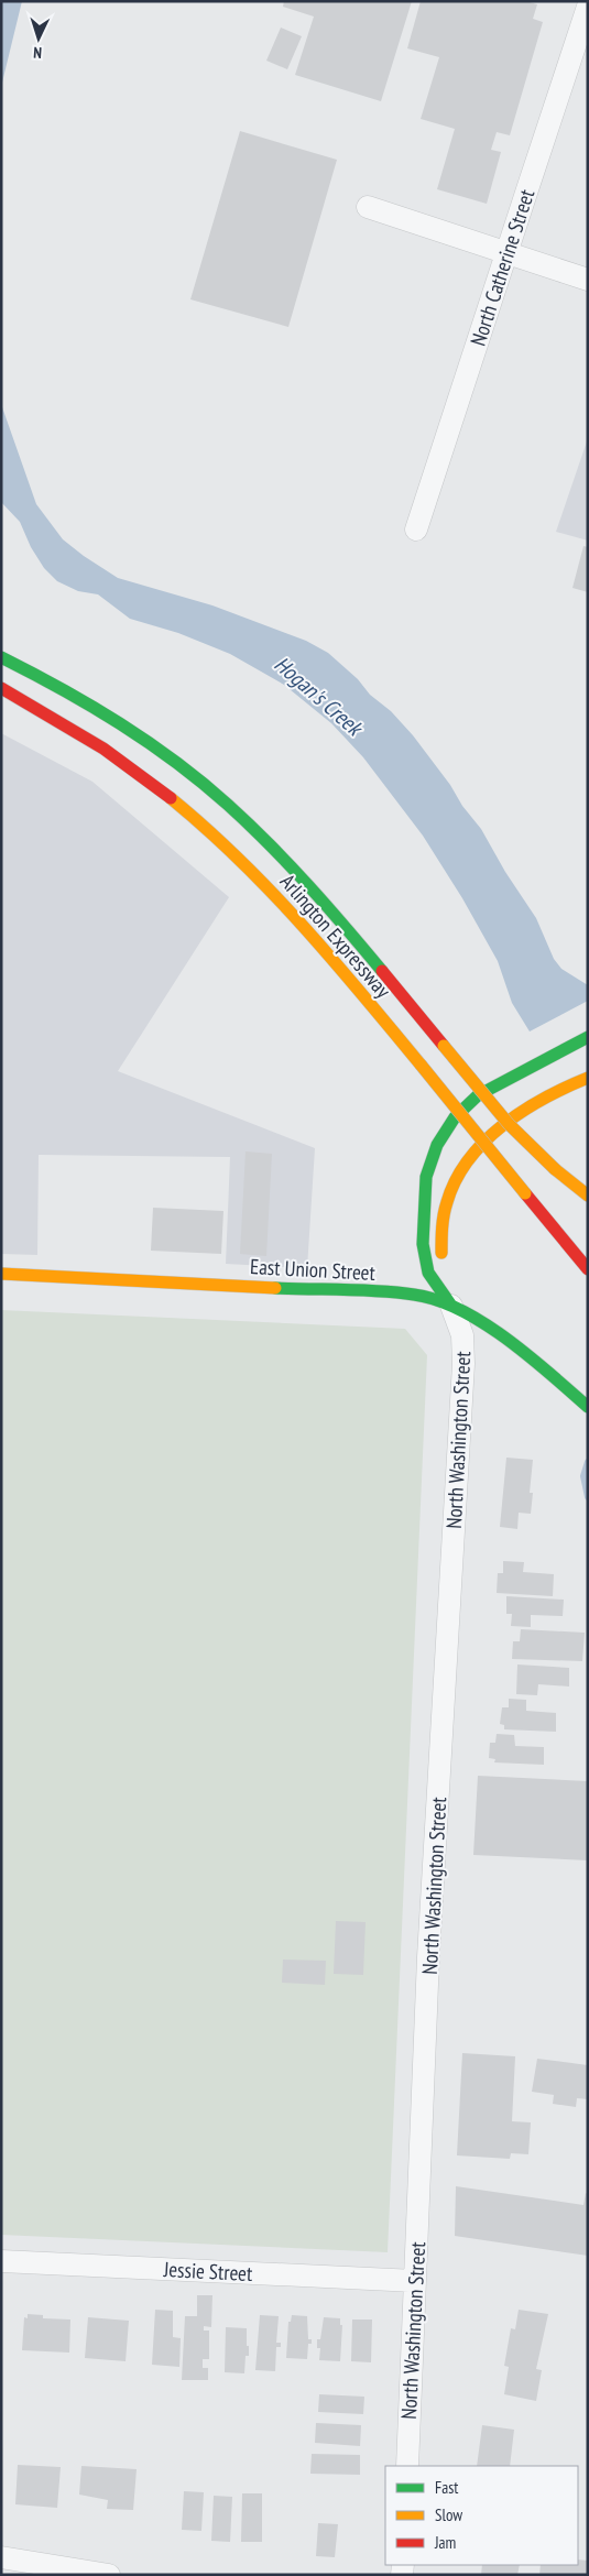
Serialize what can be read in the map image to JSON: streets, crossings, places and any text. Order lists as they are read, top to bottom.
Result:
{
  "streets": {
    "main road": ["Arlington Expressway", "East Union Street", "North Washington Street"],
    "street": ["North Catherine Street", "Jessie Street"]
  },
  "crossings": [
    ["East Union Street", "North Washington Street"],
    ["North Washington Street", "Jessie Street"]
  ],
  "water": ["Hogan's Creek"],
  "legend": ["Fast", "Slow", "Jam"],
  "north": "bottom"
}
